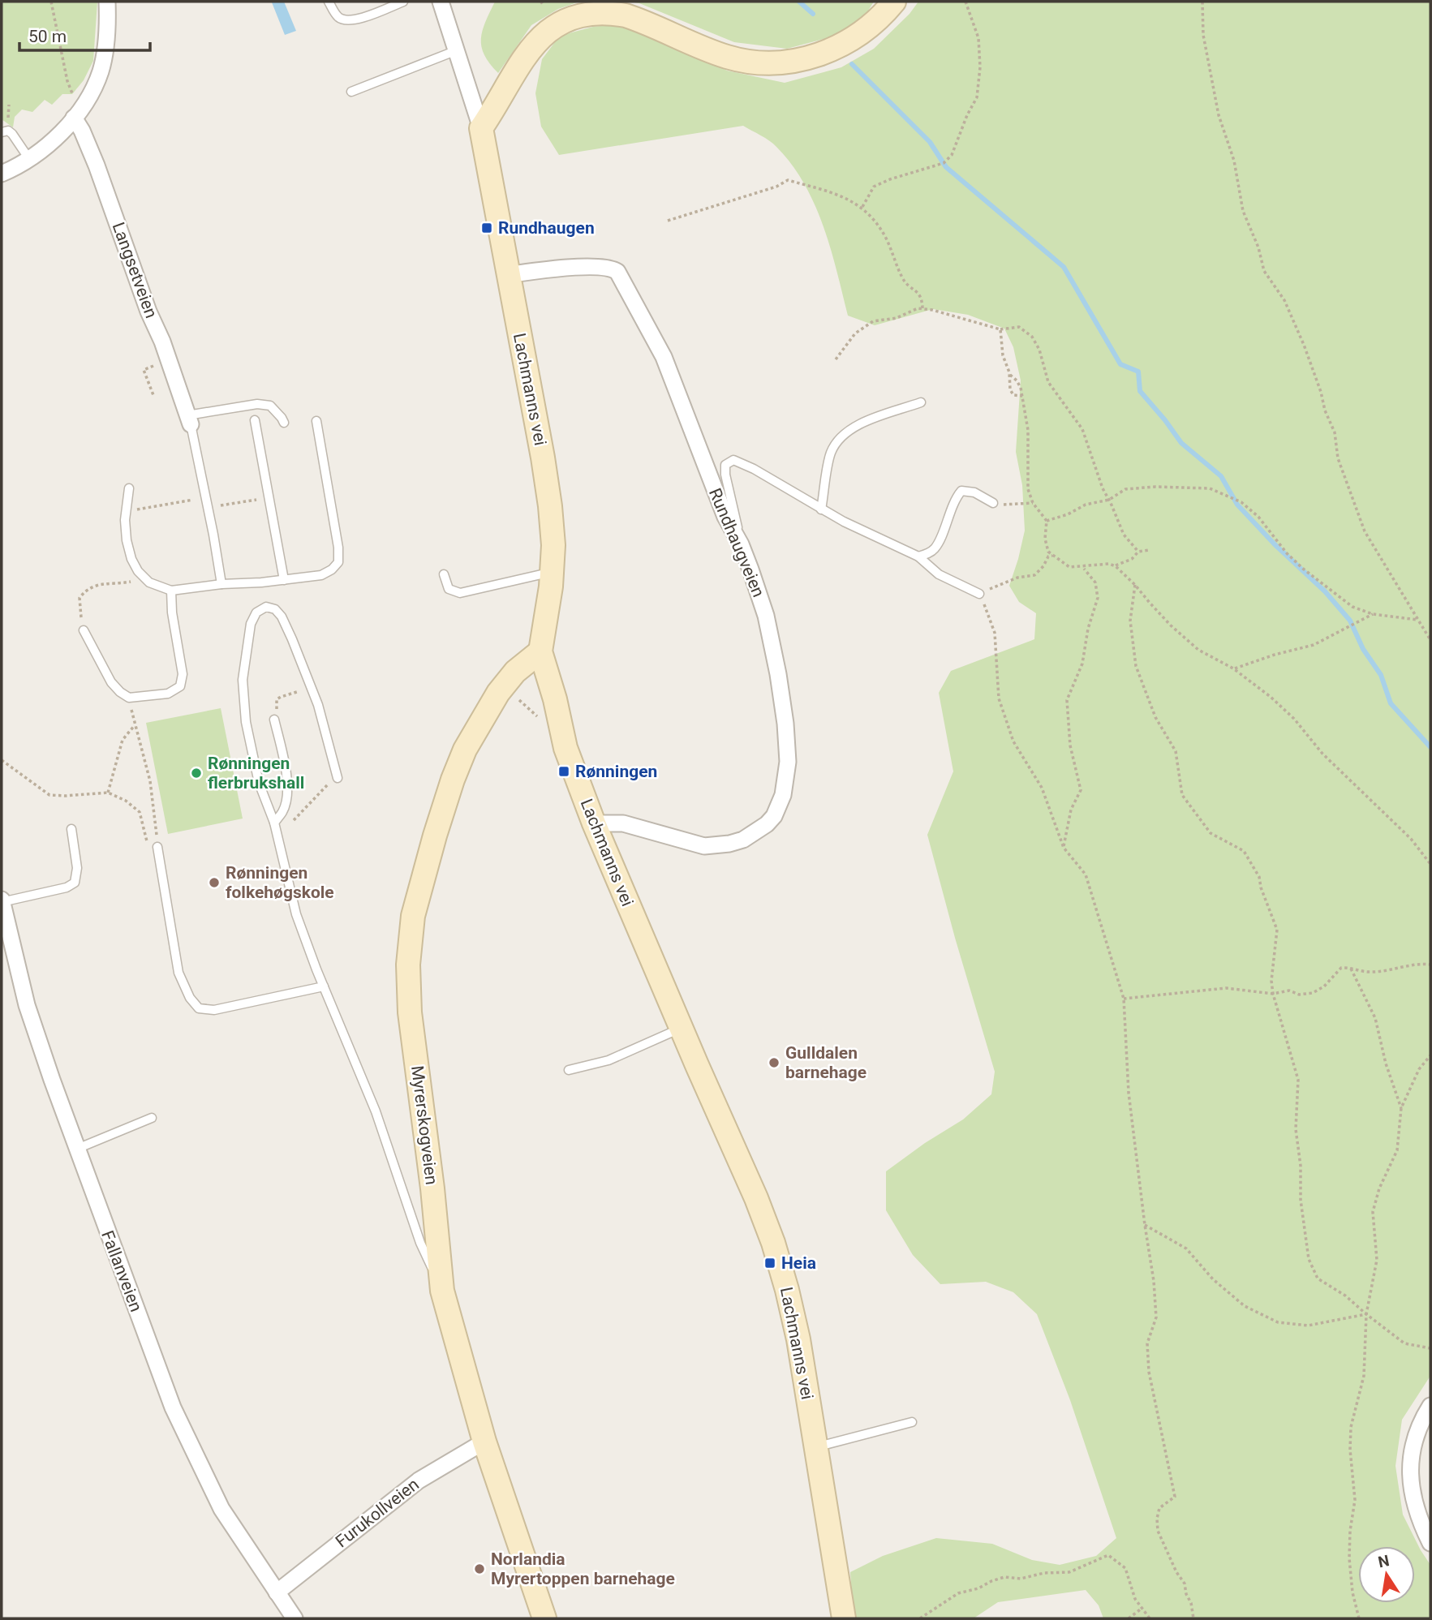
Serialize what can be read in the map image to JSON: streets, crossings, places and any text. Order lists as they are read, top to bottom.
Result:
{
  "streets": {
    "street": [
      "Langsetveien",
      "Lachmanns vei",
      "Rundhaugveien",
      "Myrerskogveien",
      "Fallanveien",
      "Furukollveien"
    ]
  },
  "crossings": [
    ["Lachmanns vei", "Rundhaugveien"],
    ["Lachmanns vei", "Myrerskogveien"],
    ["Myrerskogveien", "Furukollveien"],
    ["Fallanveien", "Furukollveien"]
  ],
  "places": {
    "transit": ["Rundhaugen", "Rønningen", "Heia"],
    "other": [
      "Rønningen flerbrukshall",
      "Rønningen folkehøgskole",
      "Gulldalen barnehage",
      "Norlandia Myrertoppen barnehage"
    ]
  },
  "scale_bar": "50 m",
  "north": "top"
}
